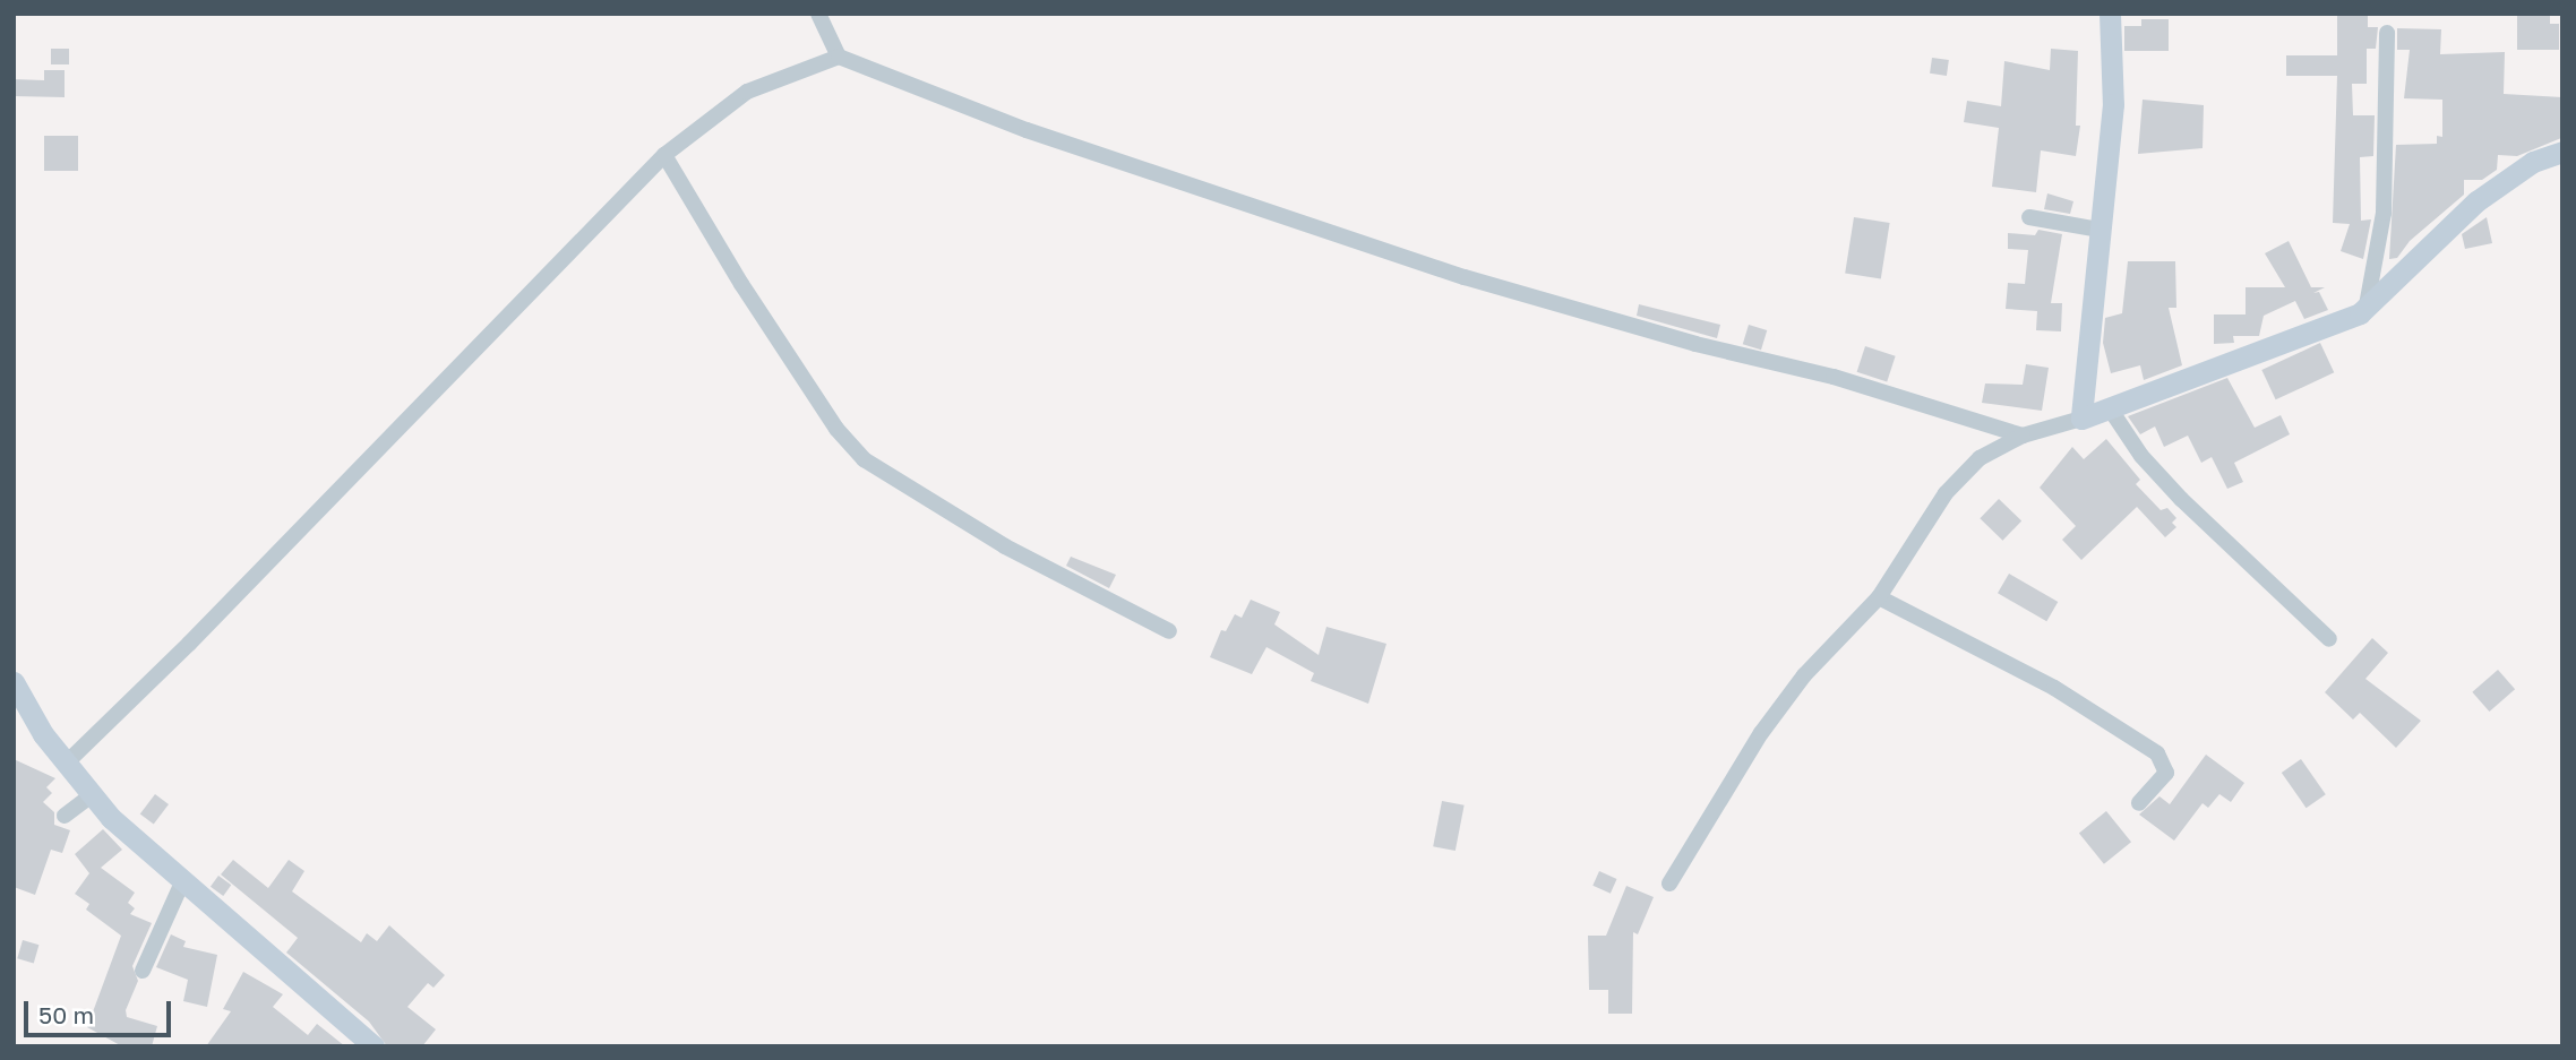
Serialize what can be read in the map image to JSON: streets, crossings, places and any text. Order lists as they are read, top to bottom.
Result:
{
  "scale_bar": "50 m"
}
